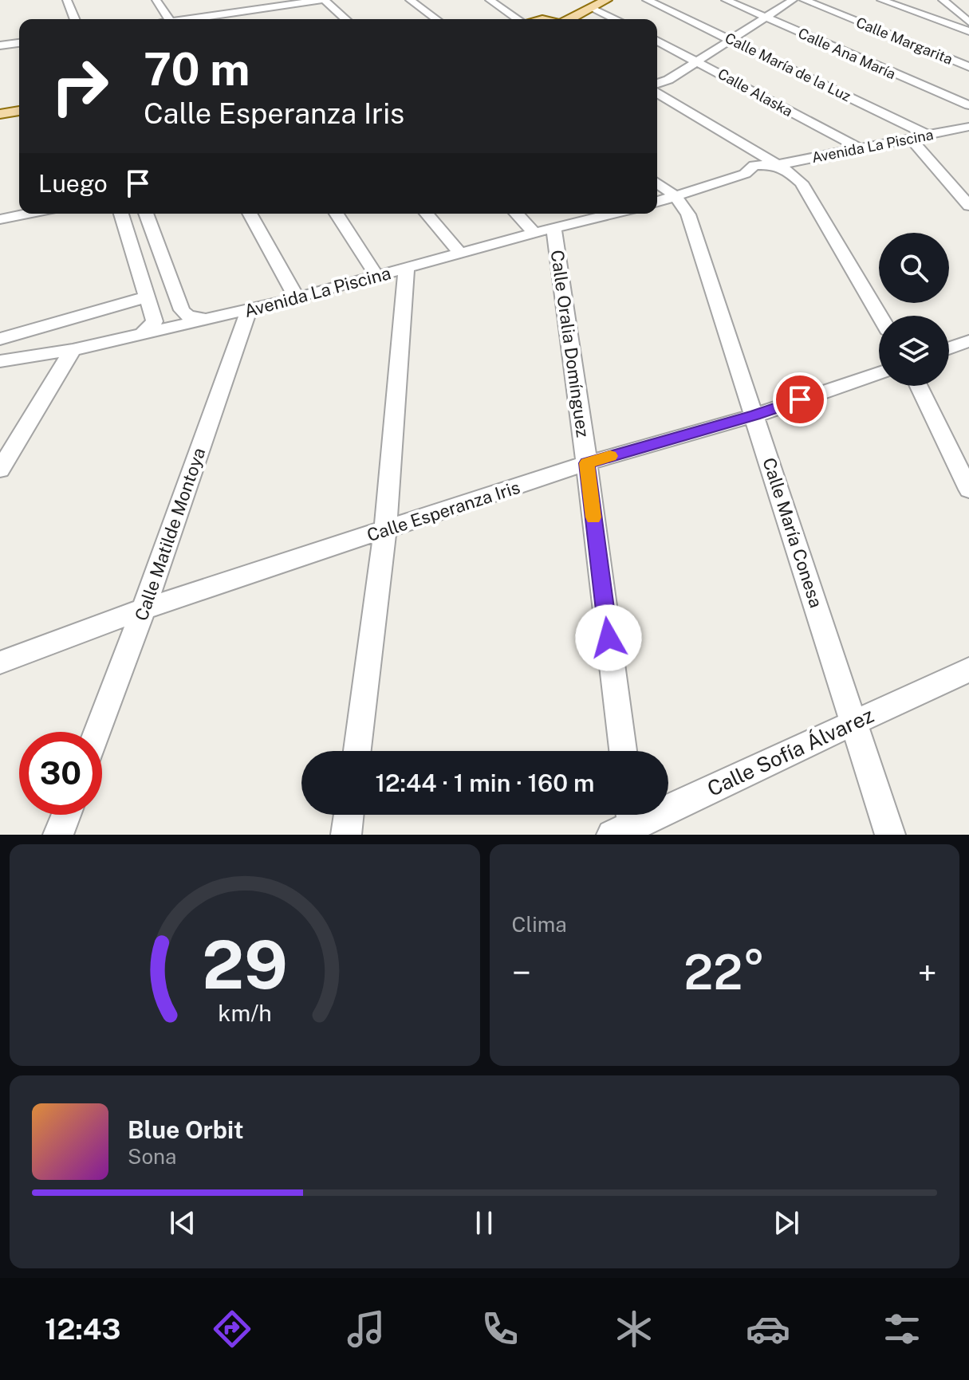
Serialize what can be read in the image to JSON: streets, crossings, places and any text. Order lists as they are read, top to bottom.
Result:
{
  "streets": {
    "street": [
      "Calle Margarita",
      "Calle Ana María",
      "Calle María de la Luz",
      "Calle Alaska",
      "Avenida La Piscina",
      "Calle Oralia Domínguez",
      "Calle Esperanza Iris",
      "Calle María Conesa",
      "Calle Matilde Montoya",
      "Calle Sofía Álvarez"
    ]
  },
  "crossings": [
    ["Calle María de la Luz", "Avenida La Piscina"],
    ["Calle Alaska", "Avenida La Piscina"],
    ["Avenida La Piscina", "Calle Oralia Domínguez"],
    ["Avenida La Piscina", "Calle María Conesa"],
    ["Avenida La Piscina", "Calle Matilde Montoya"],
    ["Calle Oralia Domínguez", "Calle Esperanza Iris"],
    ["Calle Esperanza Iris", "Calle María Conesa"],
    ["Calle Esperanza Iris", "Calle Matilde Montoya"],
    ["Calle María Conesa", "Calle Sofía Álvarez"]
  ],
  "page": {
    "turn": ["70 m", "Calle Esperanza Iris"],
    "then": "Luego",
    "limit": "30",
    "trip": "12:44 · 1 min · 160 m",
    "tile": "Clima",
    "heat": ["−", "22°", "+"],
    "song": ["Blue Orbit", "Sona"],
    "tabs": "12:43",
    "gauge": ["29", "km/h"]
  }
}
